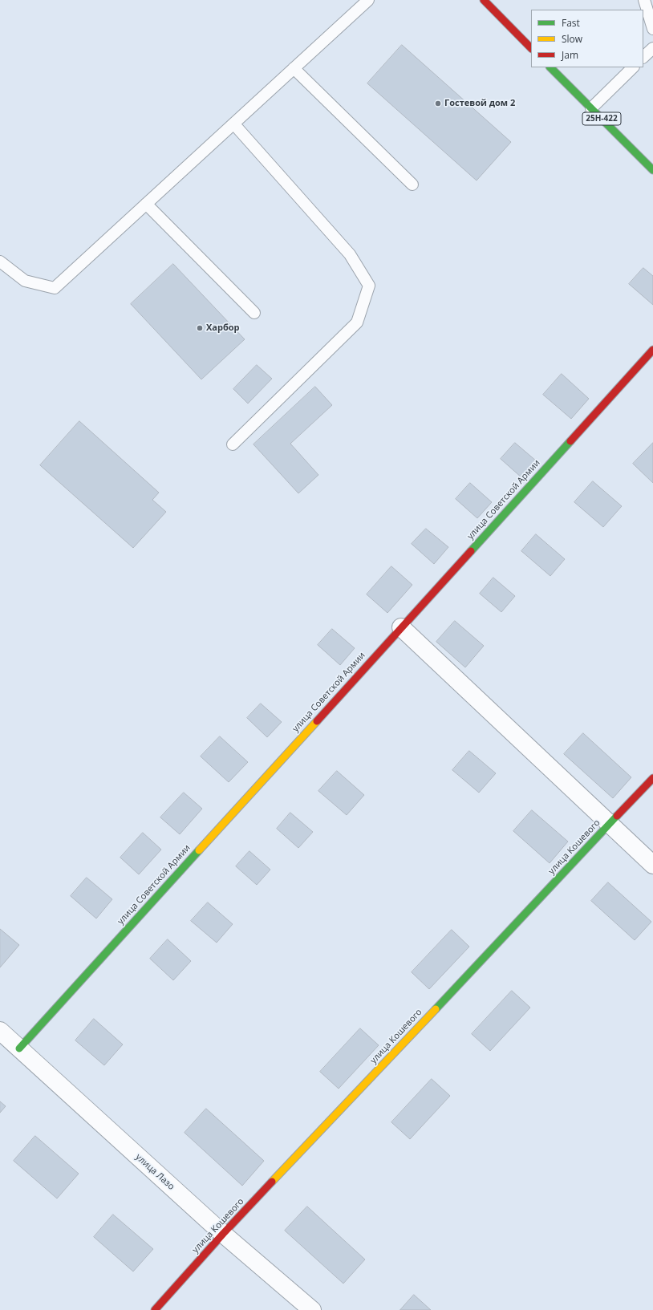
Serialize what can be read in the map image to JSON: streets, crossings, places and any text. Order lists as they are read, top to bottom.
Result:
{
  "streets": {
    "street": [
      "25Н-422",
      "улица Советской Армии",
      "улица Кошевого",
      "улица Лазо"
    ]
  },
  "crossings": [
    ["улица Советской Армии", "улица Лазо"],
    ["улица Кошевого", "улица Лазо"]
  ],
  "places": ["Гостевой дом 2", "Харбор"],
  "legend": ["Fast", "Slow", "Jam"]
}
